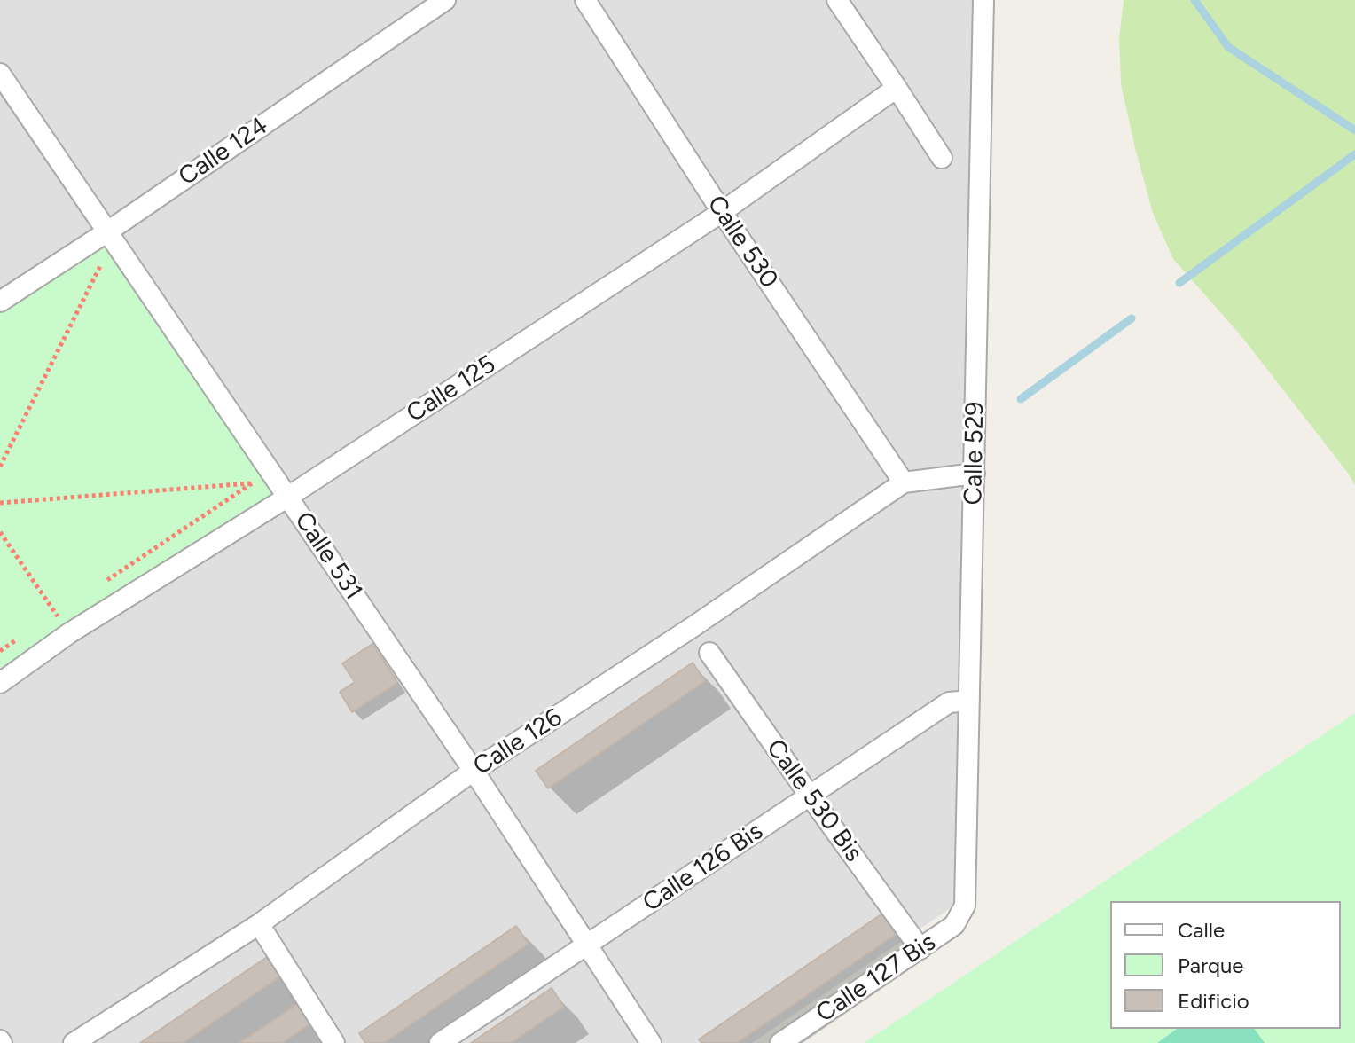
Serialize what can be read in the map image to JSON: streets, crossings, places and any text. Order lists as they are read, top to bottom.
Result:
{
  "streets": {
    "street": [
      "Calle 124",
      "Calle 530",
      "Calle 125",
      "Calle 529",
      "Calle 531",
      "Calle 126",
      "Calle 530 Bis",
      "Calle 126 Bis",
      "Calle 127 Bis"
    ]
  },
  "crossings": [
    ["Calle 124", "Calle 531"],
    ["Calle 530", "Calle 125"],
    ["Calle 530", "Calle 126"],
    ["Calle 125", "Calle 531"],
    ["Calle 529", "Calle 126"],
    ["Calle 529", "Calle 126 Bis"],
    ["Calle 529", "Calle 127 Bis"],
    ["Calle 531", "Calle 126"],
    ["Calle 531", "Calle 126 Bis"],
    ["Calle 530 Bis", "Calle 126 Bis"],
    ["Calle 530 Bis", "Calle 127 Bis"]
  ],
  "legend": ["Calle", "Parque", "Edificio"]
}
